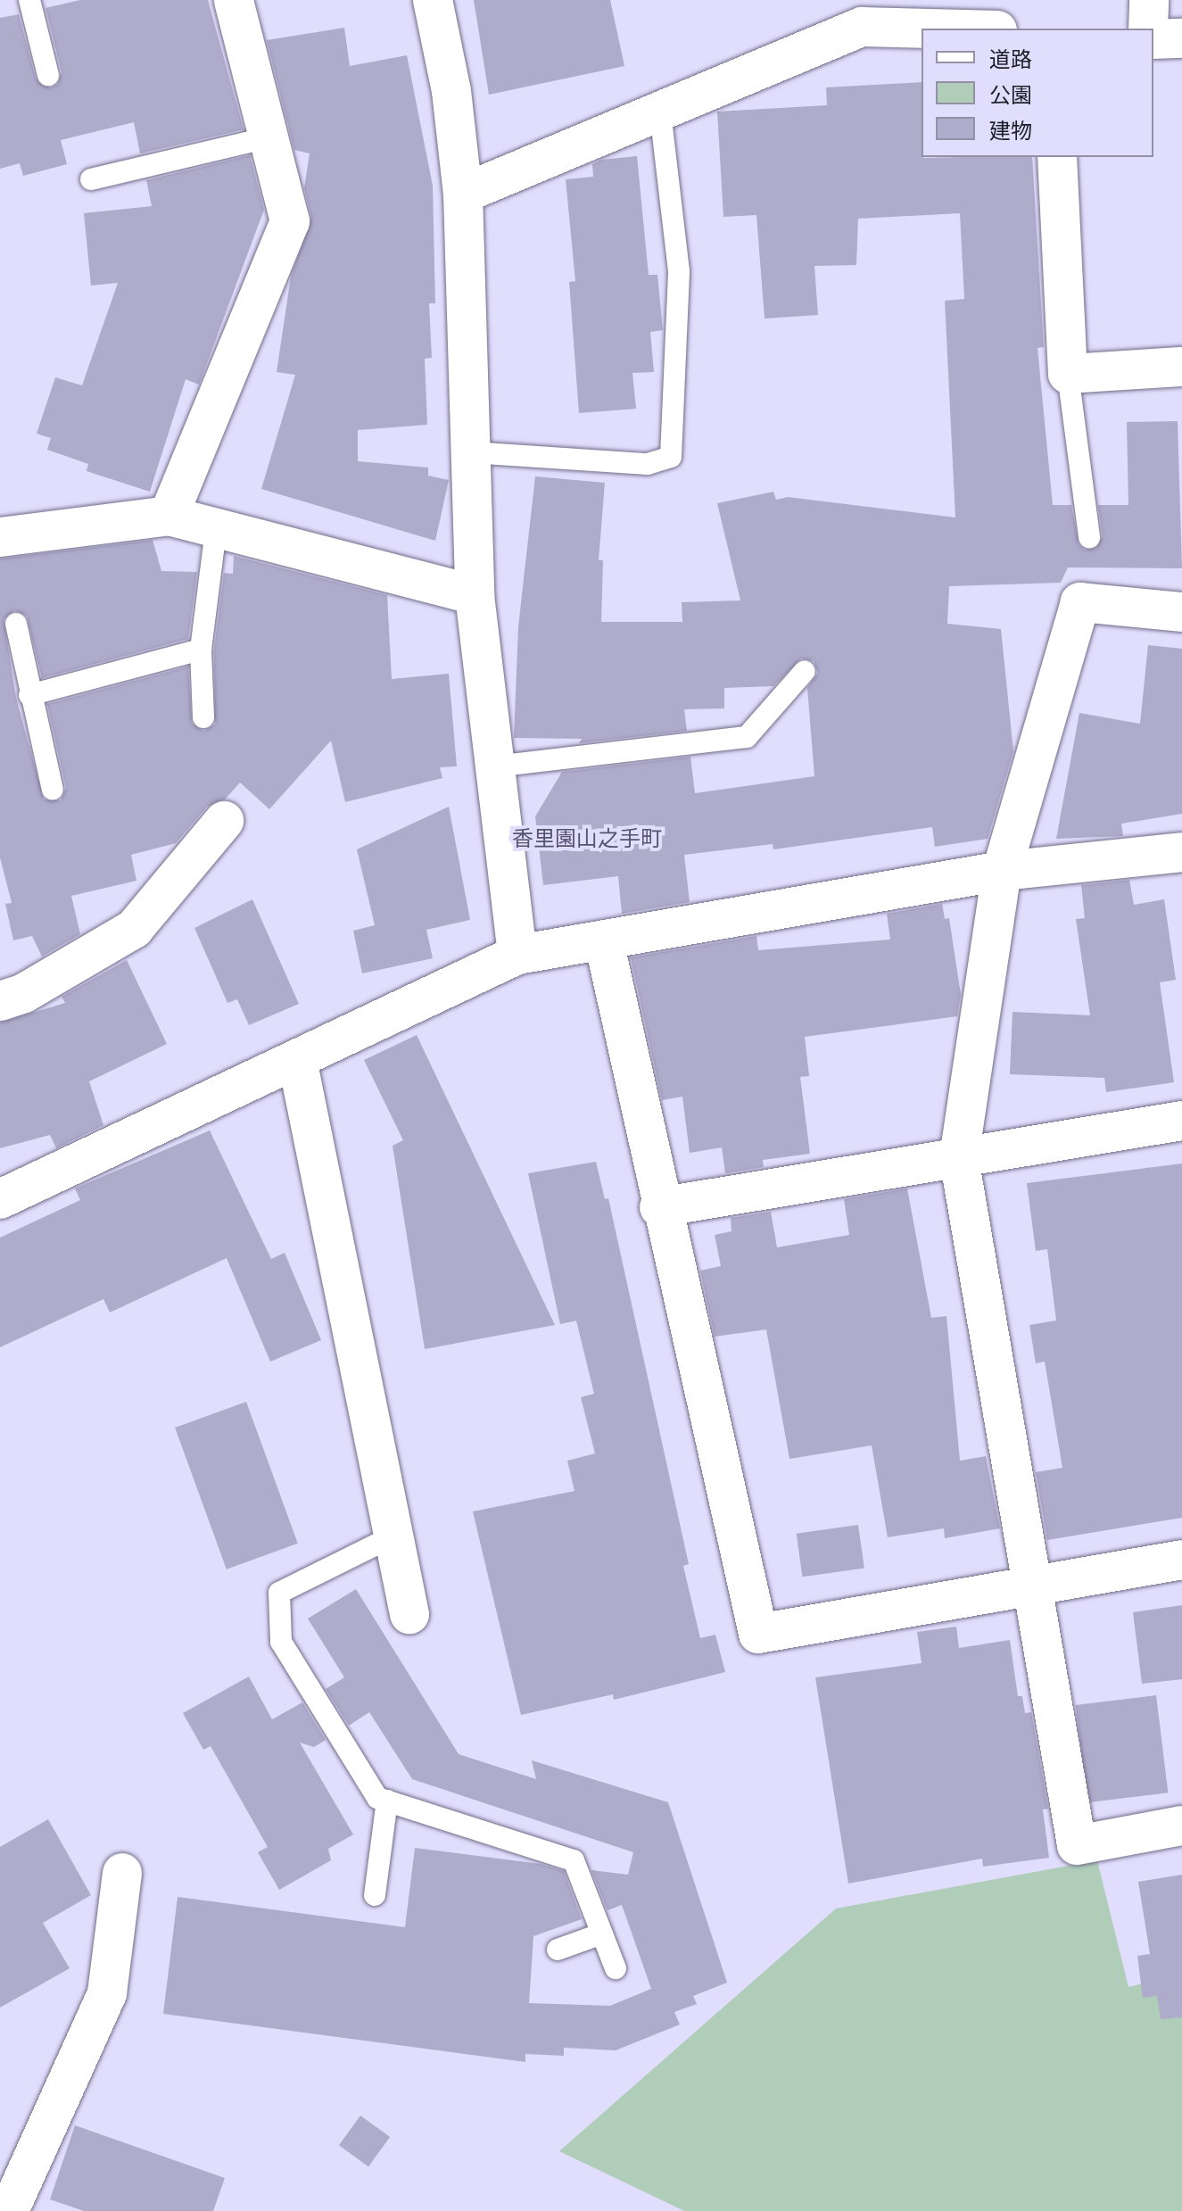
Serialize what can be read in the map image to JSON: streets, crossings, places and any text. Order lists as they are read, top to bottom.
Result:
{
  "districts": ["香里園山之手町"],
  "legend": ["道路", "公園", "建物"]
}
